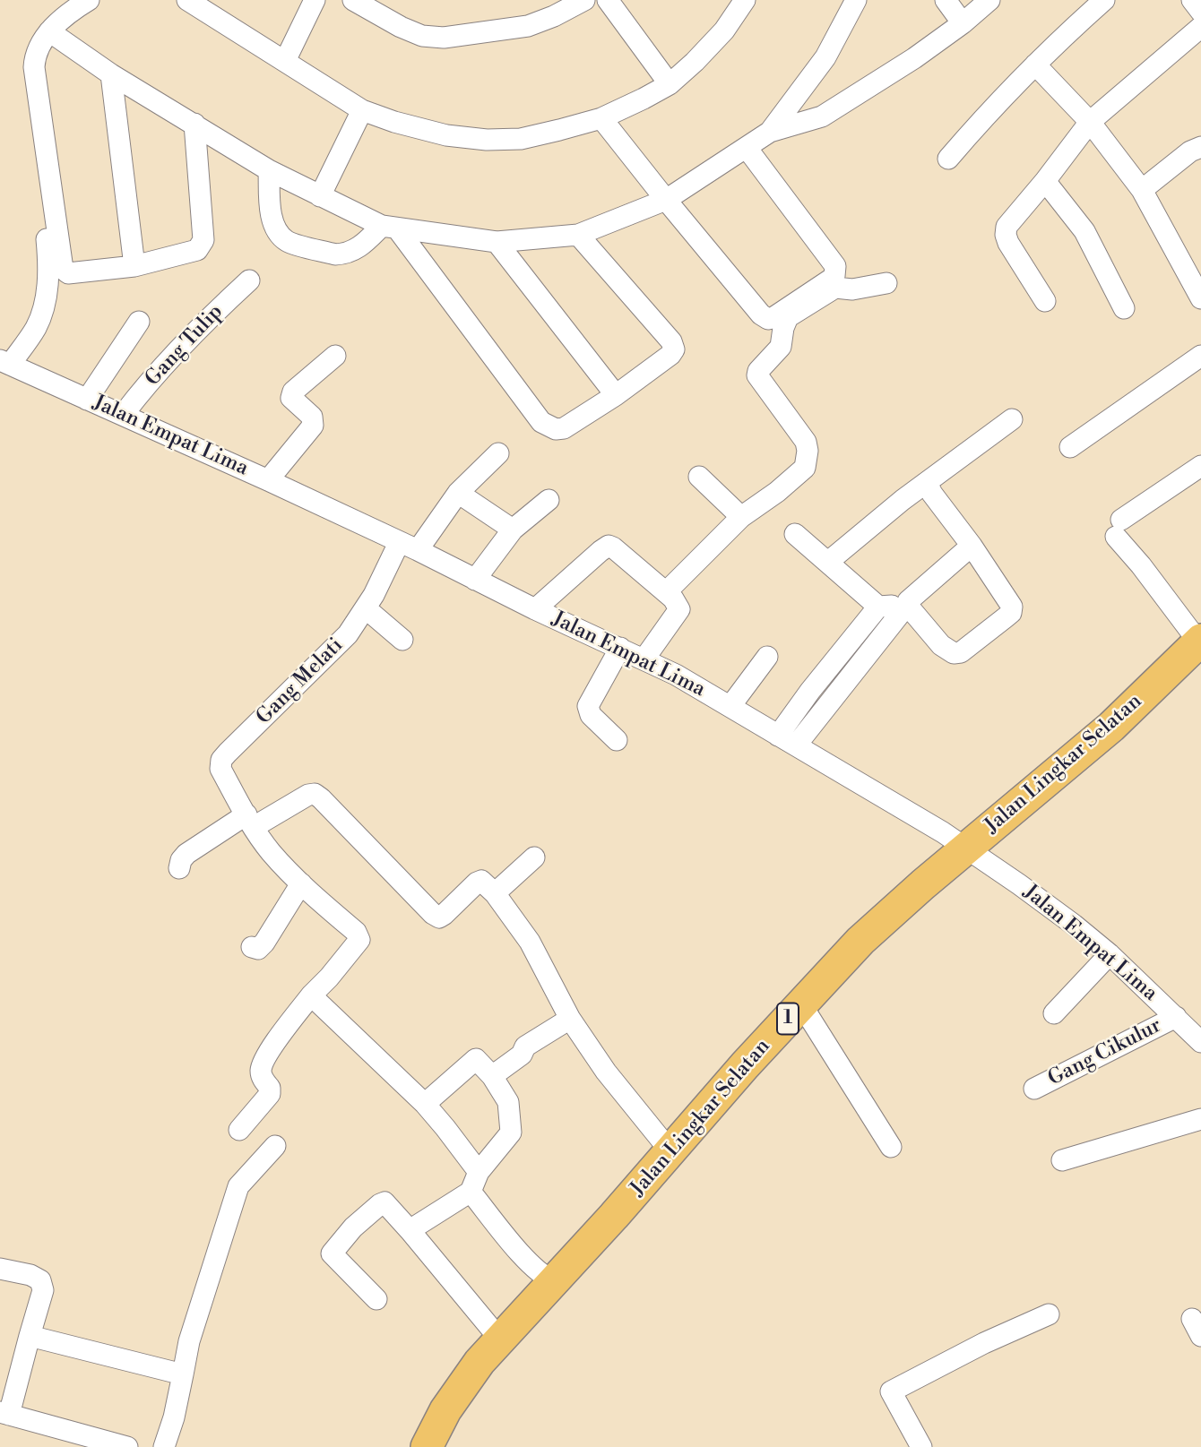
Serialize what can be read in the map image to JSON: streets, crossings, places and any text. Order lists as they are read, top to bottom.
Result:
{
  "streets": {
    "highway": ["Jalan Lingkar Selatan", "1"],
    "street": [
      "Gang Tulip",
      "Jalan Empat Lima",
      "Gang Melati",
      "Gang Cikulur"
    ]
  },
  "crossings": [
    ["Gang Tulip", "Jalan Empat Lima"],
    ["Jalan Empat Lima", "Gang Melati"],
    ["Jalan Empat Lima", "Jalan Lingkar Selatan"],
    ["Jalan Empat Lima", "Gang Cikulur"]
  ]
}
